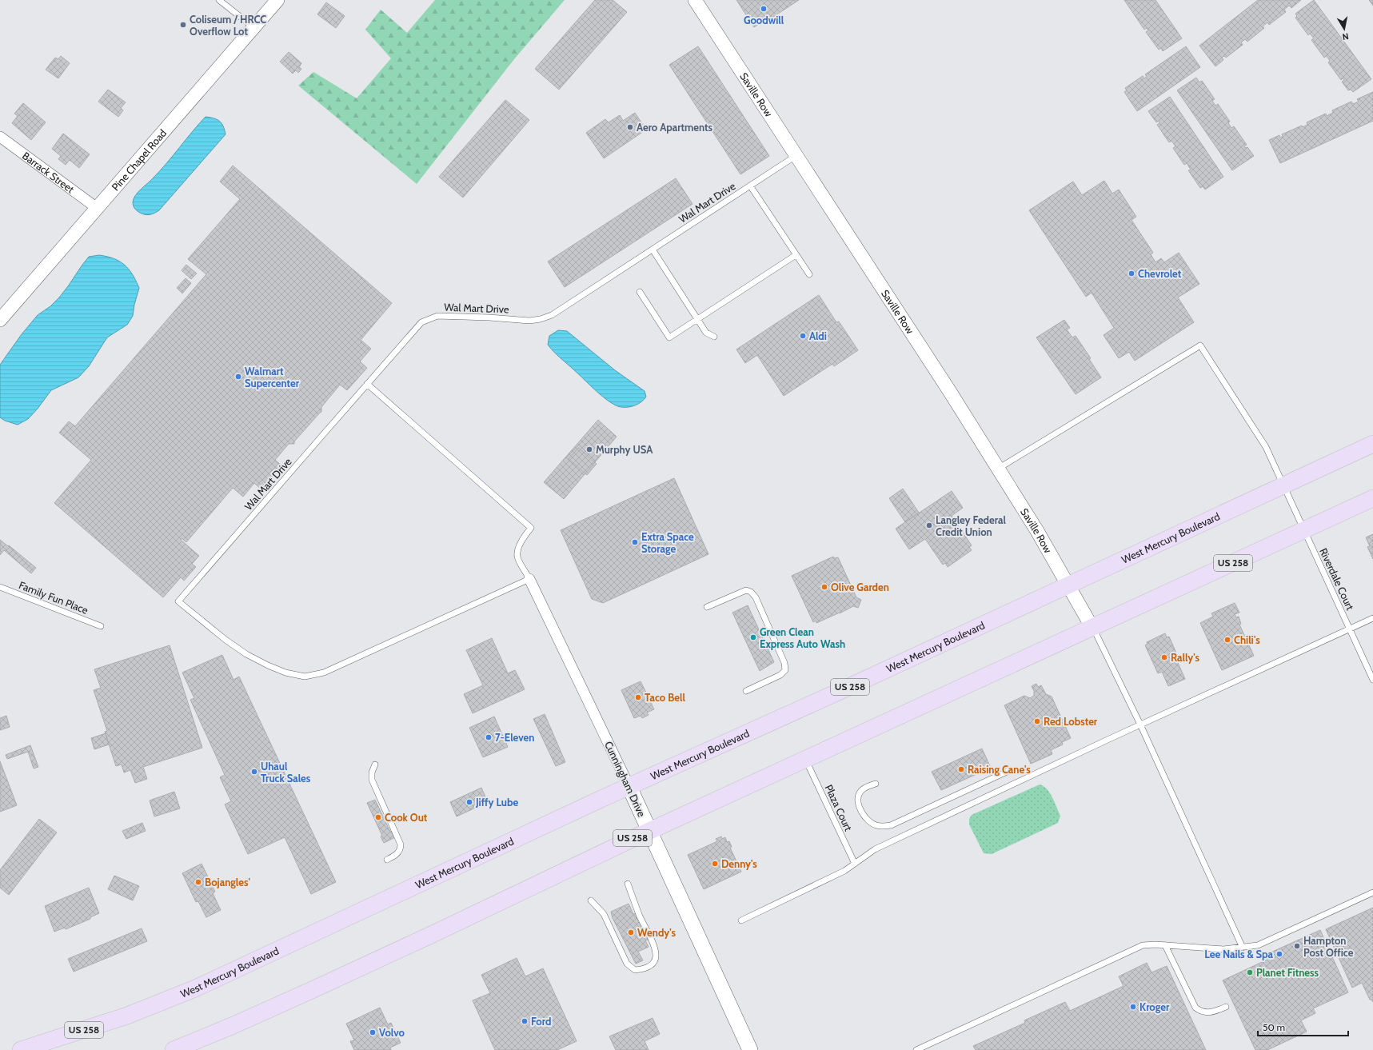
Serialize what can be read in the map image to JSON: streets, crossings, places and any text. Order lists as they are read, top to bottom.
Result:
{
  "streets": {
    "main road": ["West Mercury Boulevard", "US 258", "Cunningham Drive"],
    "street": ["Saville Row", "Pine Chapel Road", "Barrack Street"],
    "lane": [
      "Wal Mart Drive",
      "Riverdale Court",
      "Family Fun Place",
      "Plaza Court"
    ]
  },
  "crossings": [
    ["Saville Row", "Wal Mart Drive"],
    ["Saville Row", "West Mercury Boulevard"],
    ["Saville Row", "US 258"],
    ["Saville Row", "Riverdale Court"],
    ["Pine Chapel Road", "Barrack Street"],
    ["Wal Mart Drive", "Cunningham Drive"],
    ["West Mercury Boulevard", "Riverdale Court"],
    ["West Mercury Boulevard", "Cunningham Drive"],
    ["US 258", "Riverdale Court"],
    ["US 258", "Cunningham Drive"],
    ["US 258", "Plaza Court"]
  ],
  "places": [
    "Goodwill",
    "Coliseum / HRCC Overflow Lot",
    "Aero Apartments",
    "Chevrolet",
    "Aldi",
    "Walmart Supercenter",
    "Murphy USA",
    "Langley Federal Credit Union",
    "Extra Space Storage",
    "Olive Garden",
    "Green Clean Express Auto Wash",
    "Chili's",
    "Rally's",
    "Taco Bell",
    "Red Lobster",
    "7-Eleven",
    "Raising Cane's",
    "Uhaul Truck Sales",
    "Jiffy Lube",
    "Cook Out",
    "Denny's",
    "Bojangles'",
    "Wendy's",
    "Hampton Post Office",
    "Lee Nails & Spa",
    "Planet Fitness",
    "Kroger",
    "Ford",
    "Volvo"
  ],
  "scale_bar": "50 m",
  "north": "bottom"
}
